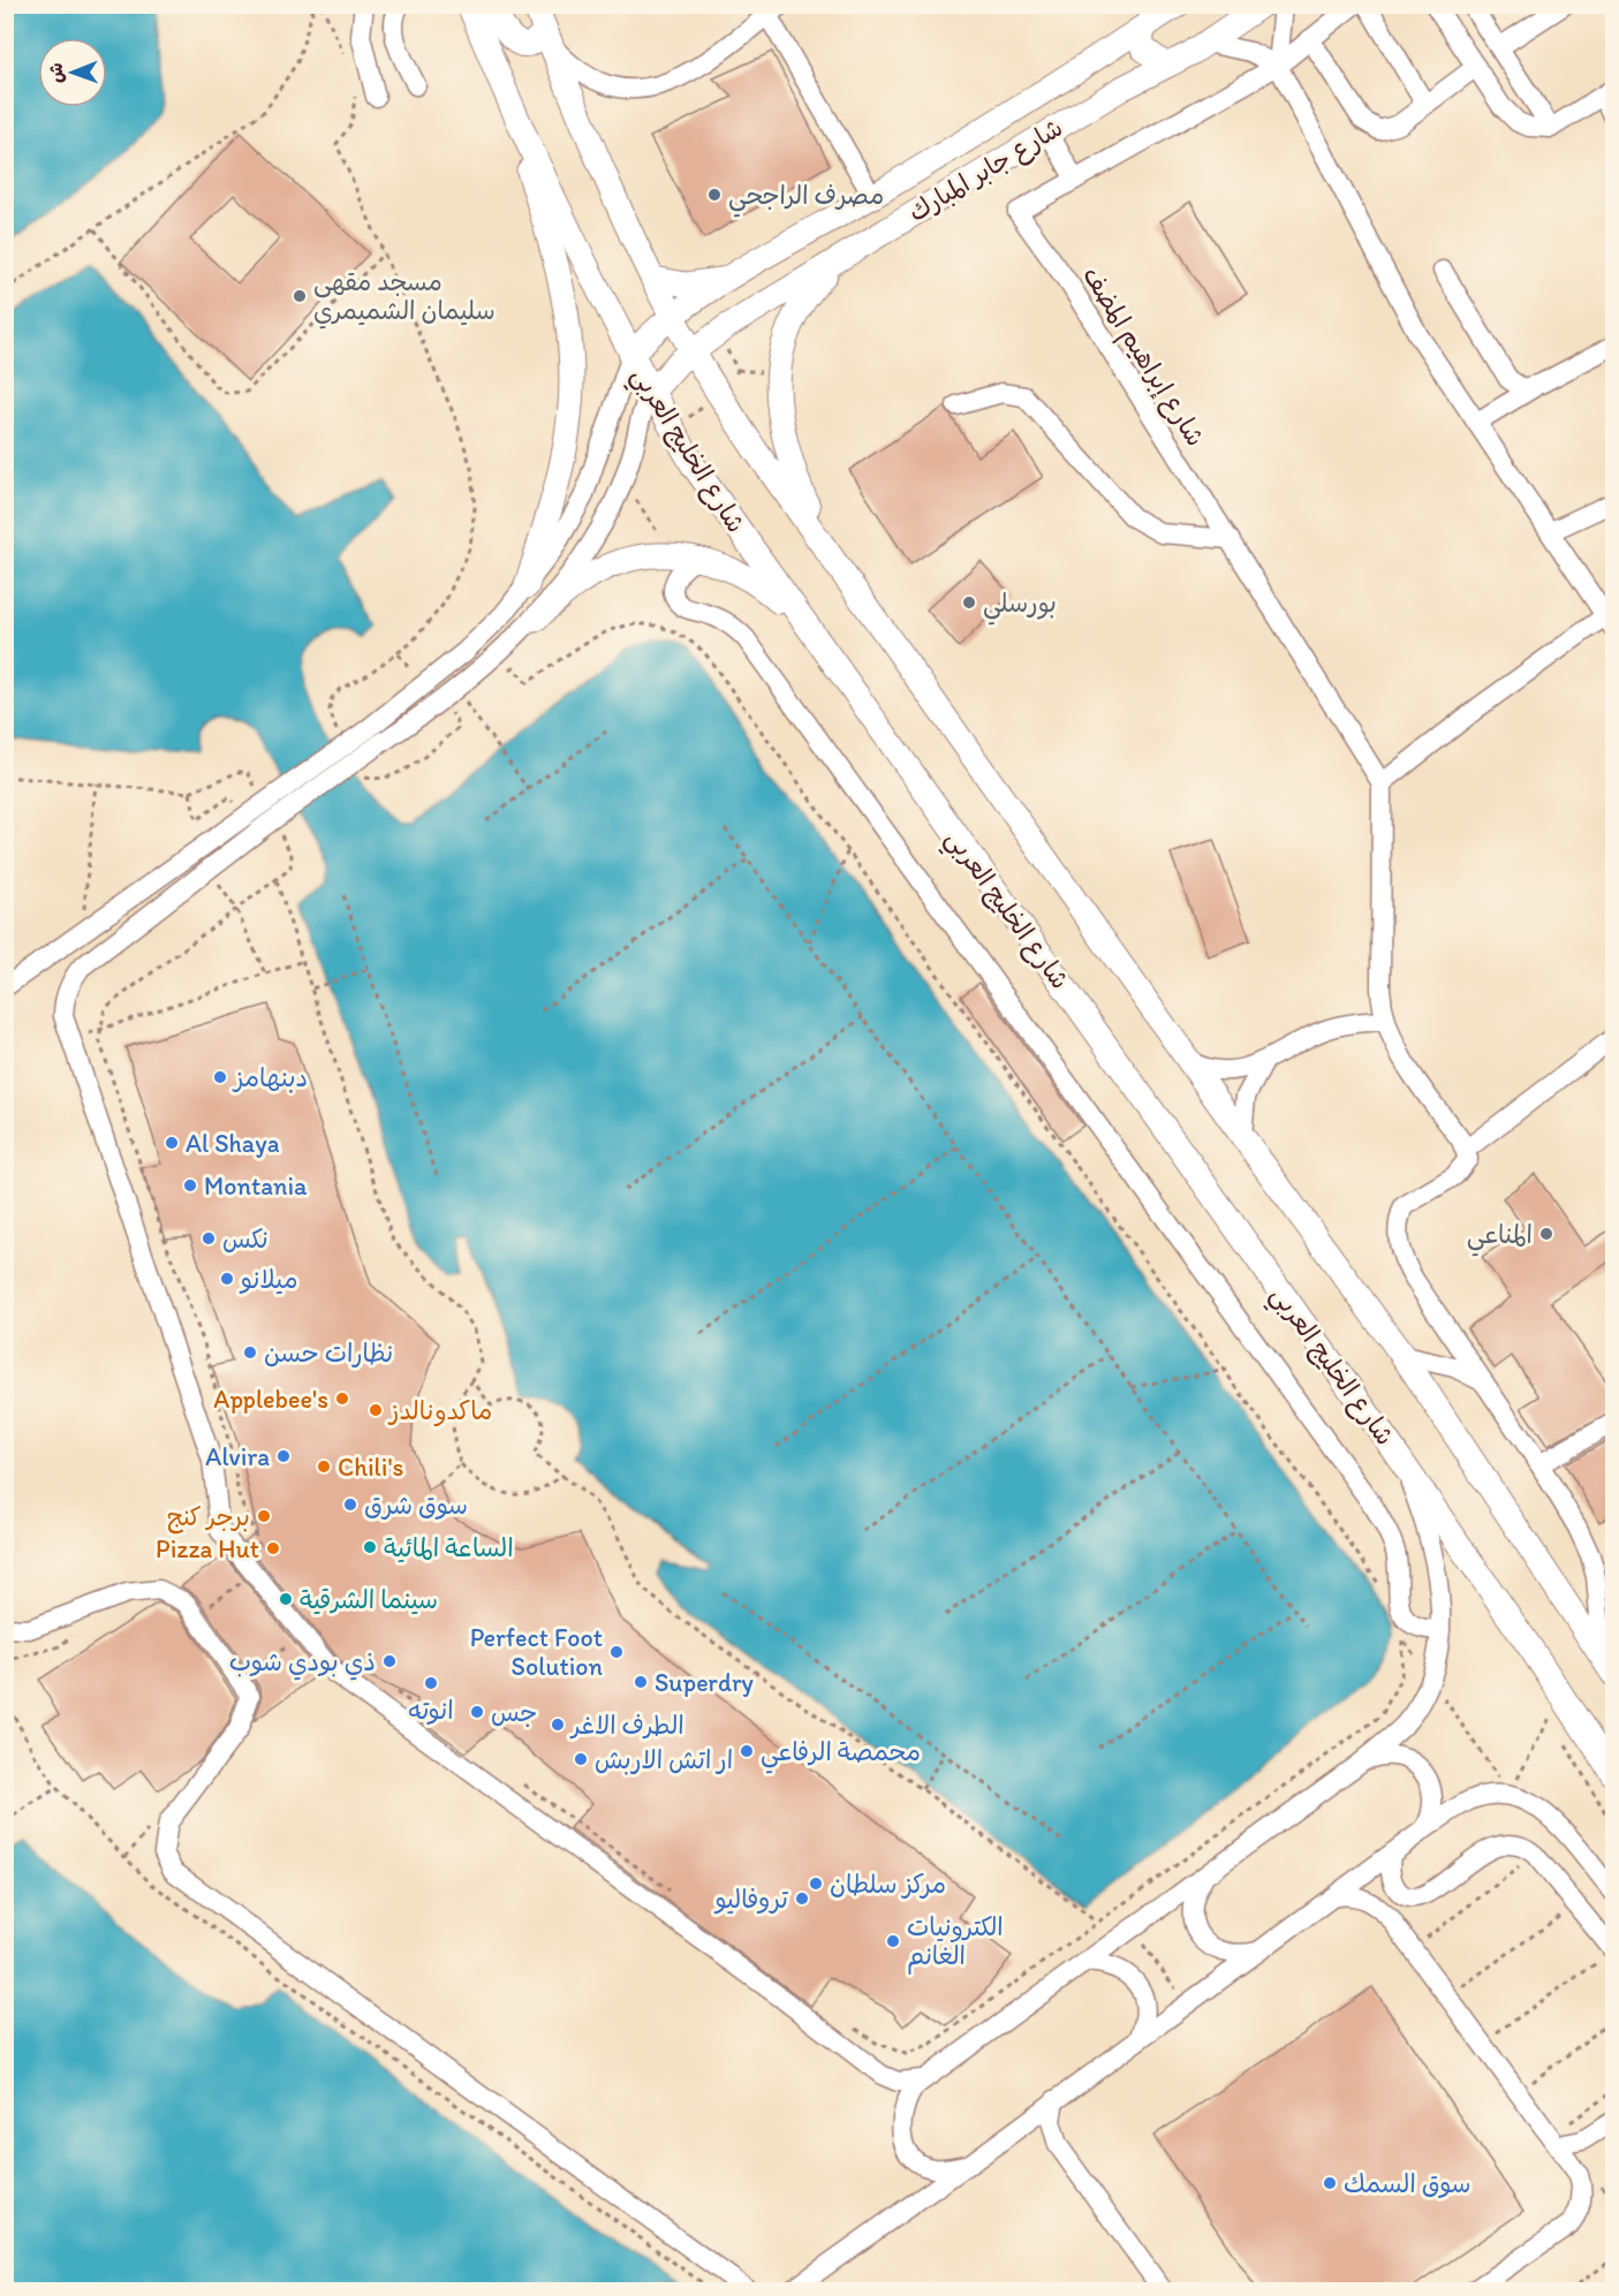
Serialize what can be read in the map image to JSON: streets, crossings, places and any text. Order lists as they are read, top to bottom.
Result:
{
  "streets": {
    "main road": ["شارع جابر المبارك", "شارع الخليج العربي"],
    "street": ["شارع إبراهيم المضف"]
  },
  "crossings": [
    ["شارع جابر المبارك", "شارع الخليج العربي"]
  ],
  "places": [
    "مصرف الراجحي",
    "مسجد مقهى سليمان الشميمري",
    "بورسلي",
    "دبنهامز",
    "Al Shaya",
    "Montania",
    "المناعي",
    "نكس",
    "ميلانو",
    "نظارات حسن",
    "Applebee's",
    "ماكدونالدز",
    "Alvira",
    "Chili's",
    "سوق شرق",
    "برجر كنج",
    "الساعة المائية",
    "Pizza Hut",
    "سينما الشرقية",
    "Perfect Foot Solution",
    "ذي بودي شوب",
    "Superdry",
    "انوته",
    "جس",
    "الطرف الاغر",
    "محمصة الرفاعي",
    "ار اتش الاربش",
    "مركز سلطان",
    "تروفاليو",
    "الكترونيات الغانم",
    "سوق السمك"
  ],
  "north": "left"
}
